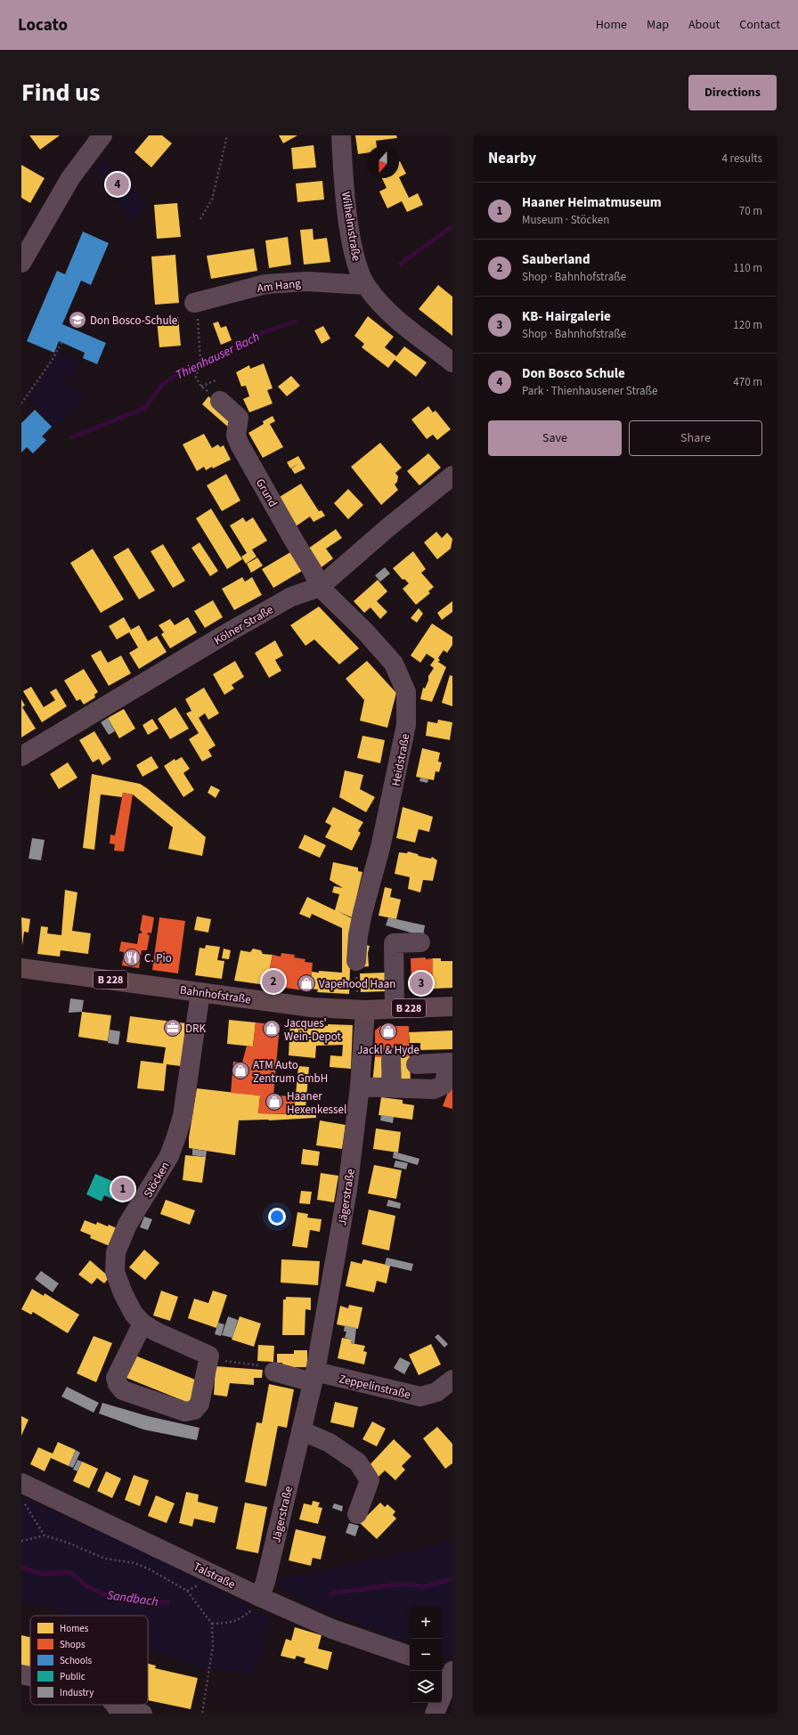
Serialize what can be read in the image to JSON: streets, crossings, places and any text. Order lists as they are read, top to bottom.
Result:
{
  "streets": {
    "main road": ["B 228", "Bahnhofstraße"],
    "street": [
      "Wilhelmstraße",
      "Am Hang",
      "Grund",
      "Kölner Straße",
      "Heidstraße",
      "Stöcken",
      "Jägerstraße",
      "Zeppelinstraße",
      "Talstraße"
    ]
  },
  "crossings": [
    ["Wilhelmstraße", "Am Hang"],
    ["Grund", "Kölner Straße"],
    ["Grund", "Heidstraße"],
    ["Kölner Straße", "Heidstraße"],
    ["Bahnhofstraße", "Stöcken"],
    ["Bahnhofstraße", "Jägerstraße"],
    ["Jägerstraße", "Zeppelinstraße"],
    ["Jägerstraße", "Talstraße"]
  ],
  "water": ["Thienhauser Bach", "Sandbach"],
  "places": {
    "school or university": ["Don Bosco-Schule"],
    "restaurant": ["C. Pio"],
    "shop": [
      "Vapehood Haan",
      "Jacques' Wein-Depot",
      "Jackl & Hyde",
      "ATM Auto Zentrum GmbH",
      "Haaner Hexenkessel"
    ],
    "office": ["DRK"]
  },
  "legend": [
    "Homes",
    "Shops",
    "Schools",
    "Public",
    "Industry"
  ],
  "north": "bottom",
  "page": {
    "header": "Locato",
    "nav": [
      "Home",
      "Map",
      "About",
      "Contact"
    ],
    "title": "Find us",
    "buttons": [
      "Directions",
      ["Save", "Share"]
    ],
    "heading": ["Nearby", "4 results"],
    "pins": [
      "4",
      "2",
      "3",
      "1"
    ],
    "list": [
      {
        "mark": "1",
        "name": "Haaner Heimatmuseum",
        "note": "Museum · Stöcken",
        "value": "70 m"
      },
      {
        "mark": "2",
        "name": "Sauberland",
        "note": "Shop · Bahnhofstraße",
        "value": "110 m"
      },
      {
        "mark": "3",
        "name": "KB- Hairgalerie",
        "note": "Shop · Bahnhofstraße",
        "value": "120 m"
      },
      {
        "mark": "4",
        "name": "Don Bosco Schule",
        "note": "Park · Thienhausener Straße",
        "value": "470 m"
      }
    ],
    "map_buttons": ["+", "−"]
  }
}
